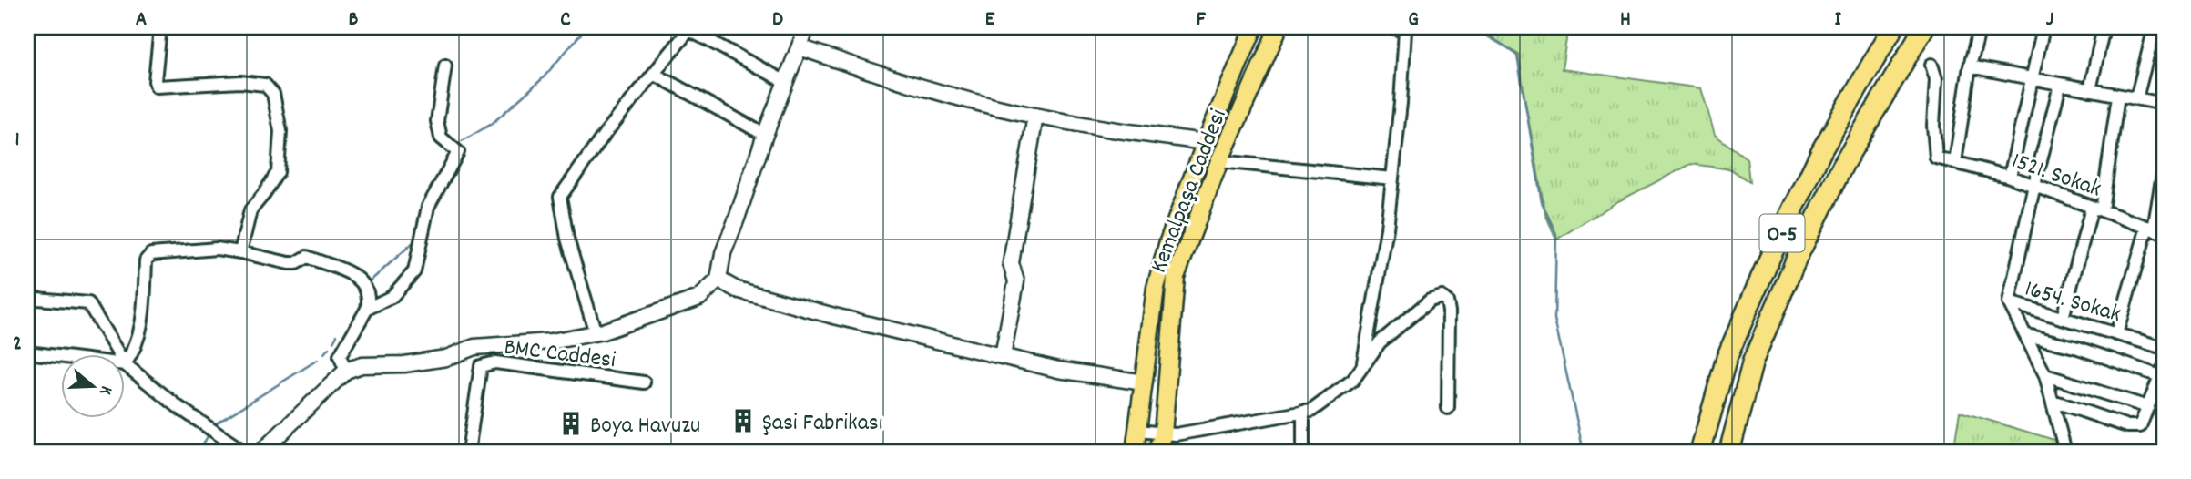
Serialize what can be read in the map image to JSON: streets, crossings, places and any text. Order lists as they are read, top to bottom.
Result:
{
  "streets": {
    "highway": ["O-5"],
    "main road": ["Kemalpaşa Caddesi"],
    "street": ["1521. Sokak", "1654. Sokak", "BMC Caddesi"]
  },
  "places": {
    "building": ["Şasi Fabrikası", "Boya Havuzu"]
  },
  "north": "right",
  "grid": {
    "columns": [
      "A",
      "B",
      "C",
      "D",
      "E",
      "F",
      "G",
      "H",
      "I",
      "J"
    ],
    "rows": ["1", "2"]
  }
}
